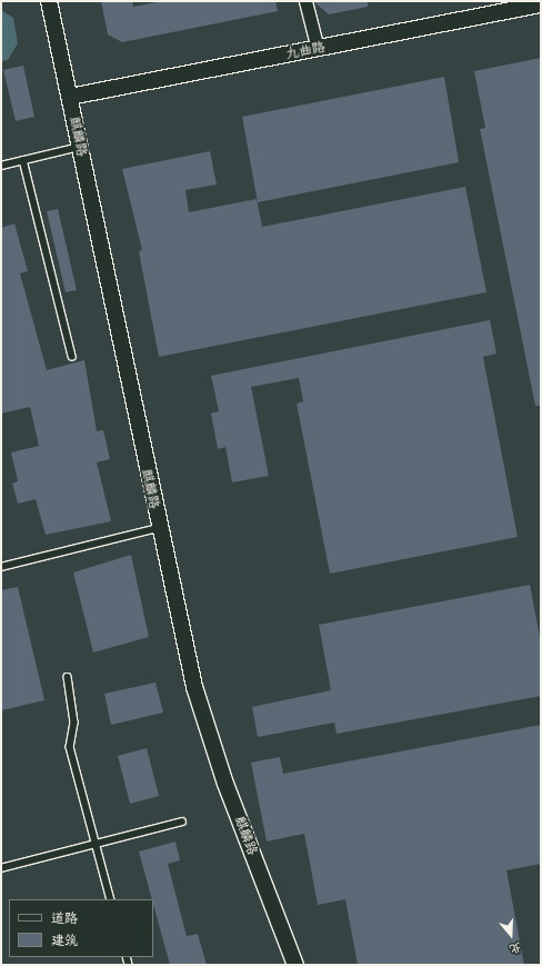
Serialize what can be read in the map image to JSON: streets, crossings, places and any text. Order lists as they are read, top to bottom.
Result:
{
  "streets": {
    "street": ["九曲路", "麒麟路"]
  },
  "crossings": [
    ["九曲路", "麒麟路"]
  ],
  "legend": ["道路", "建筑"],
  "north": "bottom"
}
